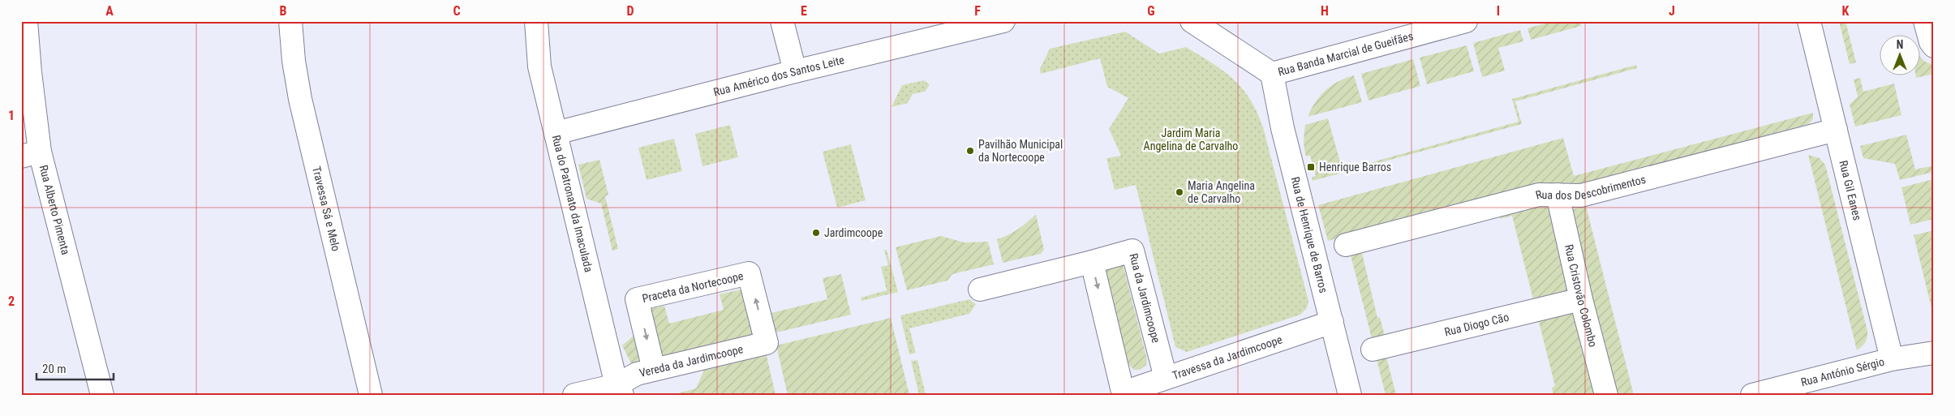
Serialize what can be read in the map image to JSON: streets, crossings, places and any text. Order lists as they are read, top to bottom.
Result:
{
  "streets": {
    "street": [
      "Rua Banda Marcial de Gueifães",
      "Rua Américo dos Santos Leite",
      "Rua dos Descobrimentos",
      "Rua Gil Eanes",
      "Rua do Patronato da Imaculada",
      "Travessa Sá e Melo",
      "Rua Alberto Pimenta",
      "Rua de Henrique de Barros",
      "Praceta da Nortecoope",
      "Rua Cristovão Colombo",
      "Rua da Jardimcoope",
      "Rua Diogo Cão",
      "Travessa da Jardimcoope",
      "Vereda da Jardimcoope",
      "Rua António Sérgio"
    ]
  },
  "crossings": [
    ["Rua Banda Marcial de Gueifães", "Rua de Henrique de Barros"],
    ["Rua Américo dos Santos Leite", "Rua do Patronato da Imaculada"],
    ["Rua dos Descobrimentos", "Rua Gil Eanes"],
    ["Rua dos Descobrimentos", "Rua Cristovão Colombo"],
    ["Rua Gil Eanes", "Rua António Sérgio"],
    ["Rua do Patronato da Imaculada", "Vereda da Jardimcoope"],
    ["Rua de Henrique de Barros", "Travessa da Jardimcoope"],
    ["Praceta da Nortecoope", "Vereda da Jardimcoope"],
    ["Rua Cristovão Colombo", "Rua Diogo Cão"],
    ["Rua da Jardimcoope", "Travessa da Jardimcoope"]
  ],
  "parks": ["Jardim Maria Angelina de Carvalho"],
  "places": {
    "other": ["Pavilhão Municipal da Nortecoope", "Maria Angelina de Carvalho", "Jardimcoope"],
    "transit": ["Henrique Barros"]
  },
  "scale_bar": "20 m",
  "north": "top",
  "grid": {
    "columns": [
      "A",
      "B",
      "C",
      "D",
      "E",
      "F",
      "G",
      "H",
      "I",
      "J",
      "K"
    ],
    "rows": ["1", "2"]
  }
}
